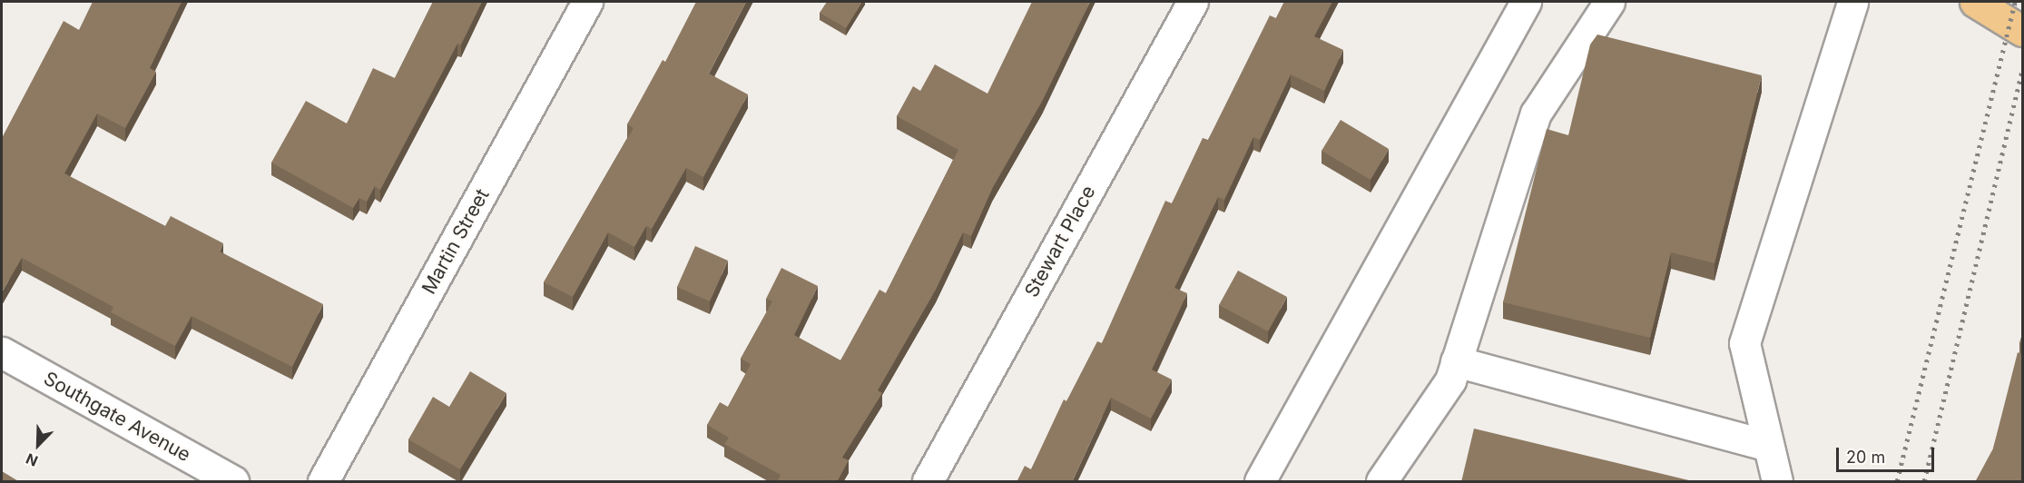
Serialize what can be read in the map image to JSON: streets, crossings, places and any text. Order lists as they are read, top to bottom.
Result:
{
  "streets": {
    "street": ["Martin Street", "Stewart Place", "Southgate Avenue"]
  },
  "scale_bar": "20 m",
  "north": "bottom left"
}
